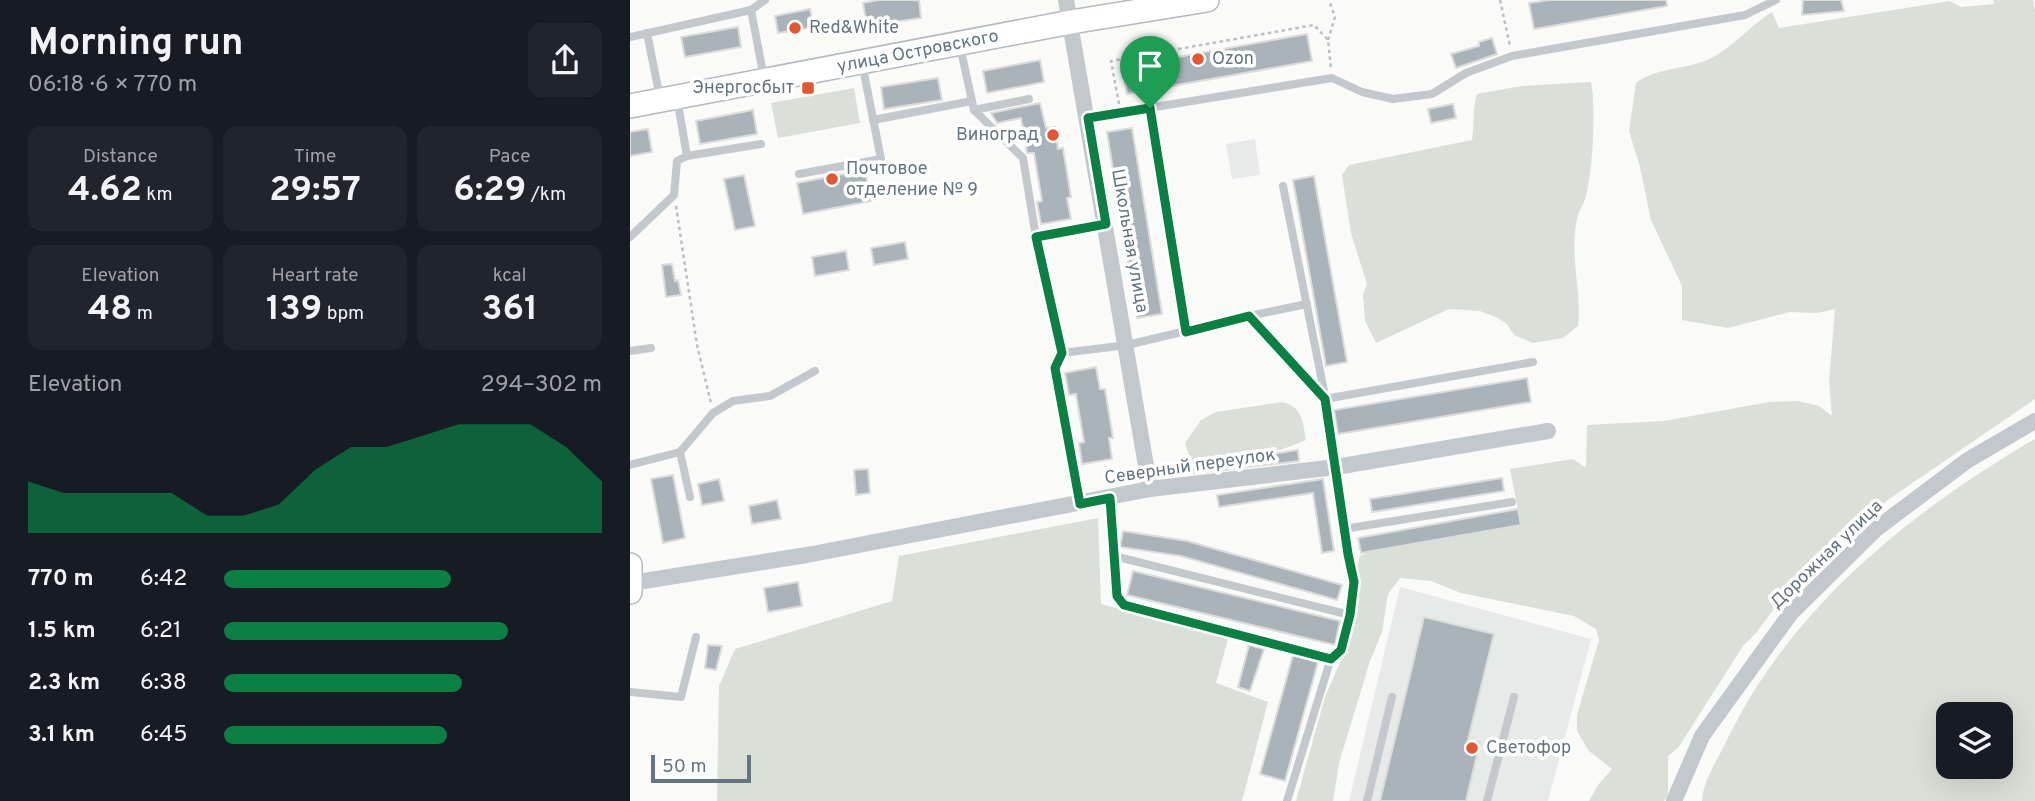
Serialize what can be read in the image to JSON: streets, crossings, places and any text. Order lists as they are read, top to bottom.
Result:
{
  "streets": {
    "main road": ["улица Островского"],
    "street": ["Школьная улица", "Северный переулок", "Дорожная улица"]
  },
  "crossings": [
    ["улица Островского", "Школьная улица"],
    ["Школьная улица", "Северный переулок"]
  ],
  "places": {
    "other": [
      "Red&White",
      "Ozon",
      "Виноград",
      "Почтовое отделение № 9",
      "Светофор"
    ],
    "transit": ["Энергосбыт"]
  },
  "scale_bar": "50 m",
  "page": {
    "heading": ["Morning run", "06:18 · 6 × 770 m"],
    "stats": [
      ["Distance", "4.62 km"],
      ["Time", "29:57"],
      ["Pace", "6:29 /km"],
      ["Elevation", "48 m"],
      ["Heart rate", "139 bpm"],
      ["kcal", "361"]
    ],
    "chart": ["Elevation", "294–302 m"],
    "list": [
      {
        "name": "770 m",
        "note": "6:42"
      },
      {
        "name": "1.5 km",
        "note": "6:21"
      },
      {
        "name": "2.3 km",
        "note": "6:38"
      },
      {
        "name": "3.1 km",
        "note": "6:45"
      }
    ],
    "scale": "50 m"
  }
}
